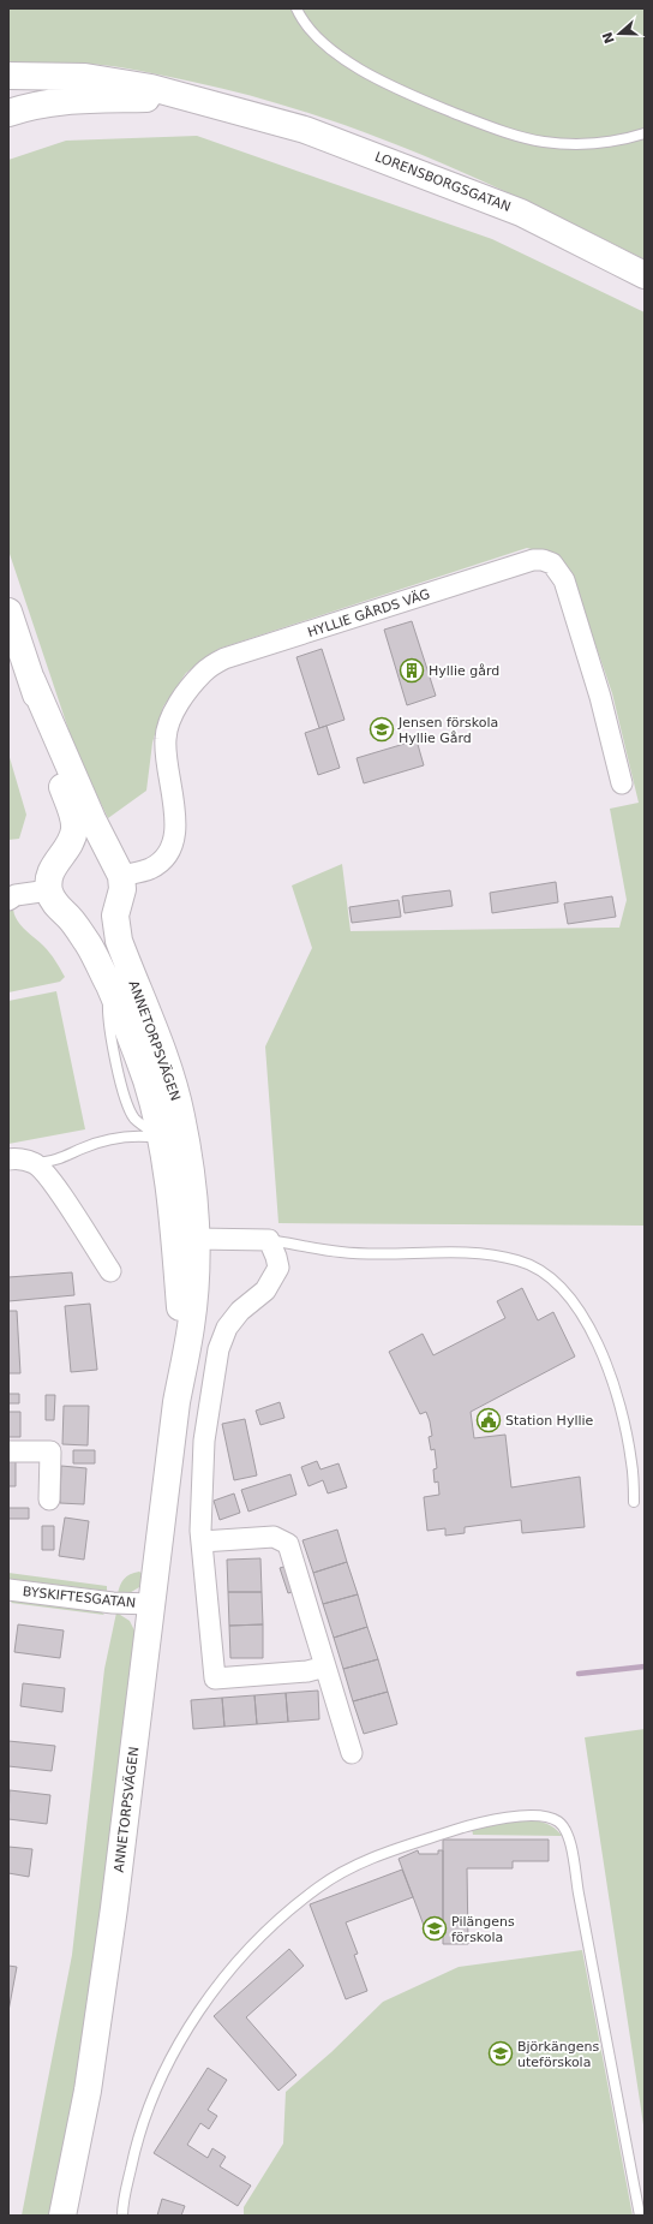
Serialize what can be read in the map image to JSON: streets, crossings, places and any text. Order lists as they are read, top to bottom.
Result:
{
  "streets": {
    "main road": ["LORENSBORGSGATAN", "ANNETORPSVÄGEN"],
    "street": ["HYLLIE GÅRDS VÄG", "BYSKIFTESGATAN"]
  },
  "crossings": [
    ["HYLLIE GÅRDS VÄG", "ANNETORPSVÄGEN"],
    ["ANNETORPSVÄGEN", "BYSKIFTESGATAN"]
  ],
  "places": {
    "building": ["Hyllie gård"],
    "school or university": ["Jensen förskola Hyllie Gård", "Pilängens förskola", "Björkängens uteförskola"],
    "public building": ["Station Hyllie"]
  },
  "north": "left"
}
